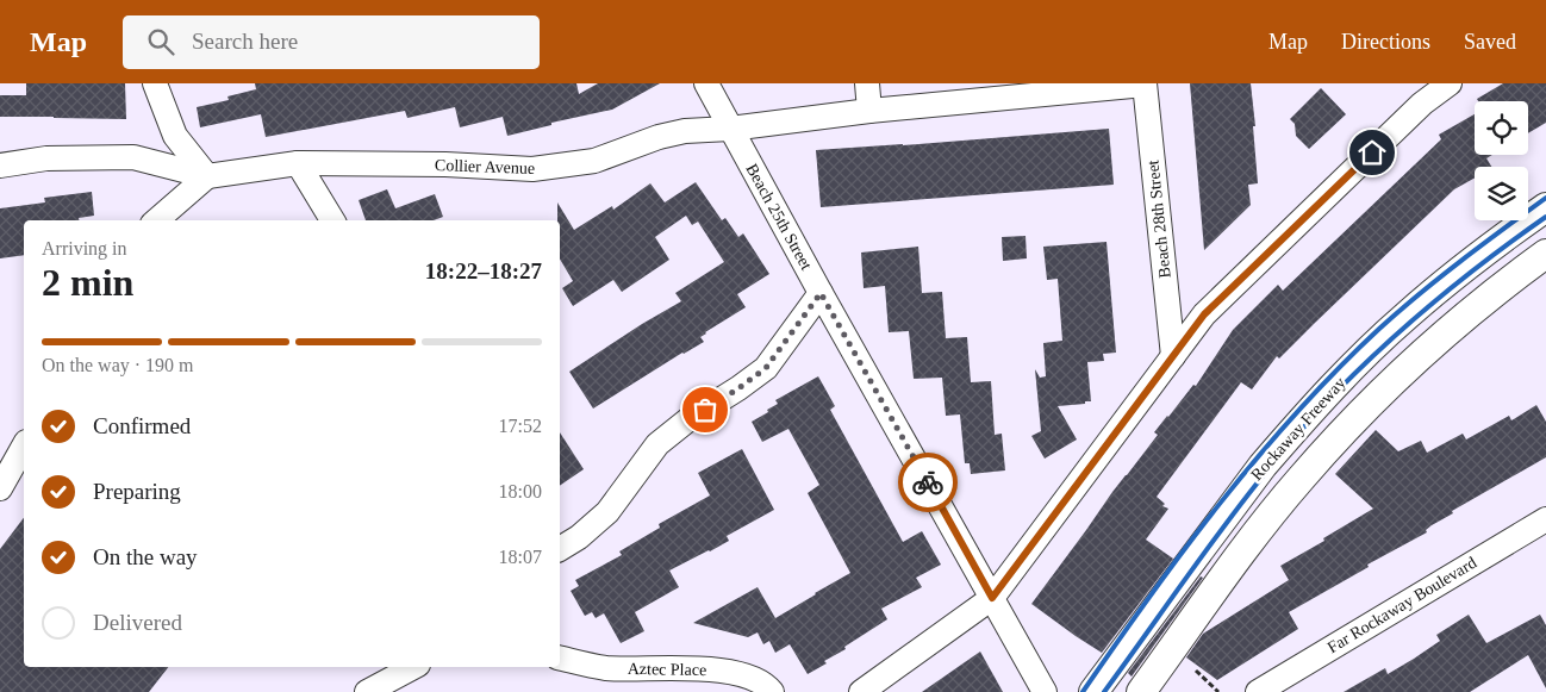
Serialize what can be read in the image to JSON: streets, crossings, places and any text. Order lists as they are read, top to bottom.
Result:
{
  "streets": {
    "street": [
      "Collier Avenue",
      "Beach 25th Street",
      "Beach 28th Street",
      "Rockaway Freeway",
      "Far Rockaway Boulevard",
      "Aztec Place"
    ]
  },
  "crossings": [
    ["Collier Avenue", "Beach 25th Street"],
    ["Collier Avenue", "Beach 28th Street"]
  ],
  "page": {
    "header": "Map",
    "search": "Search here",
    "nav": ["Map", "Directions", "Saved"],
    "heading": ["2 min", "Arriving in", "18:22–18:27"],
    "bar": "On the way · 190 m",
    "list": [
      ["Confirmed", "17:52"],
      ["Preparing", "18:00"],
      ["On the way", "18:07"],
      "Delivered"
    ]
  }
}
